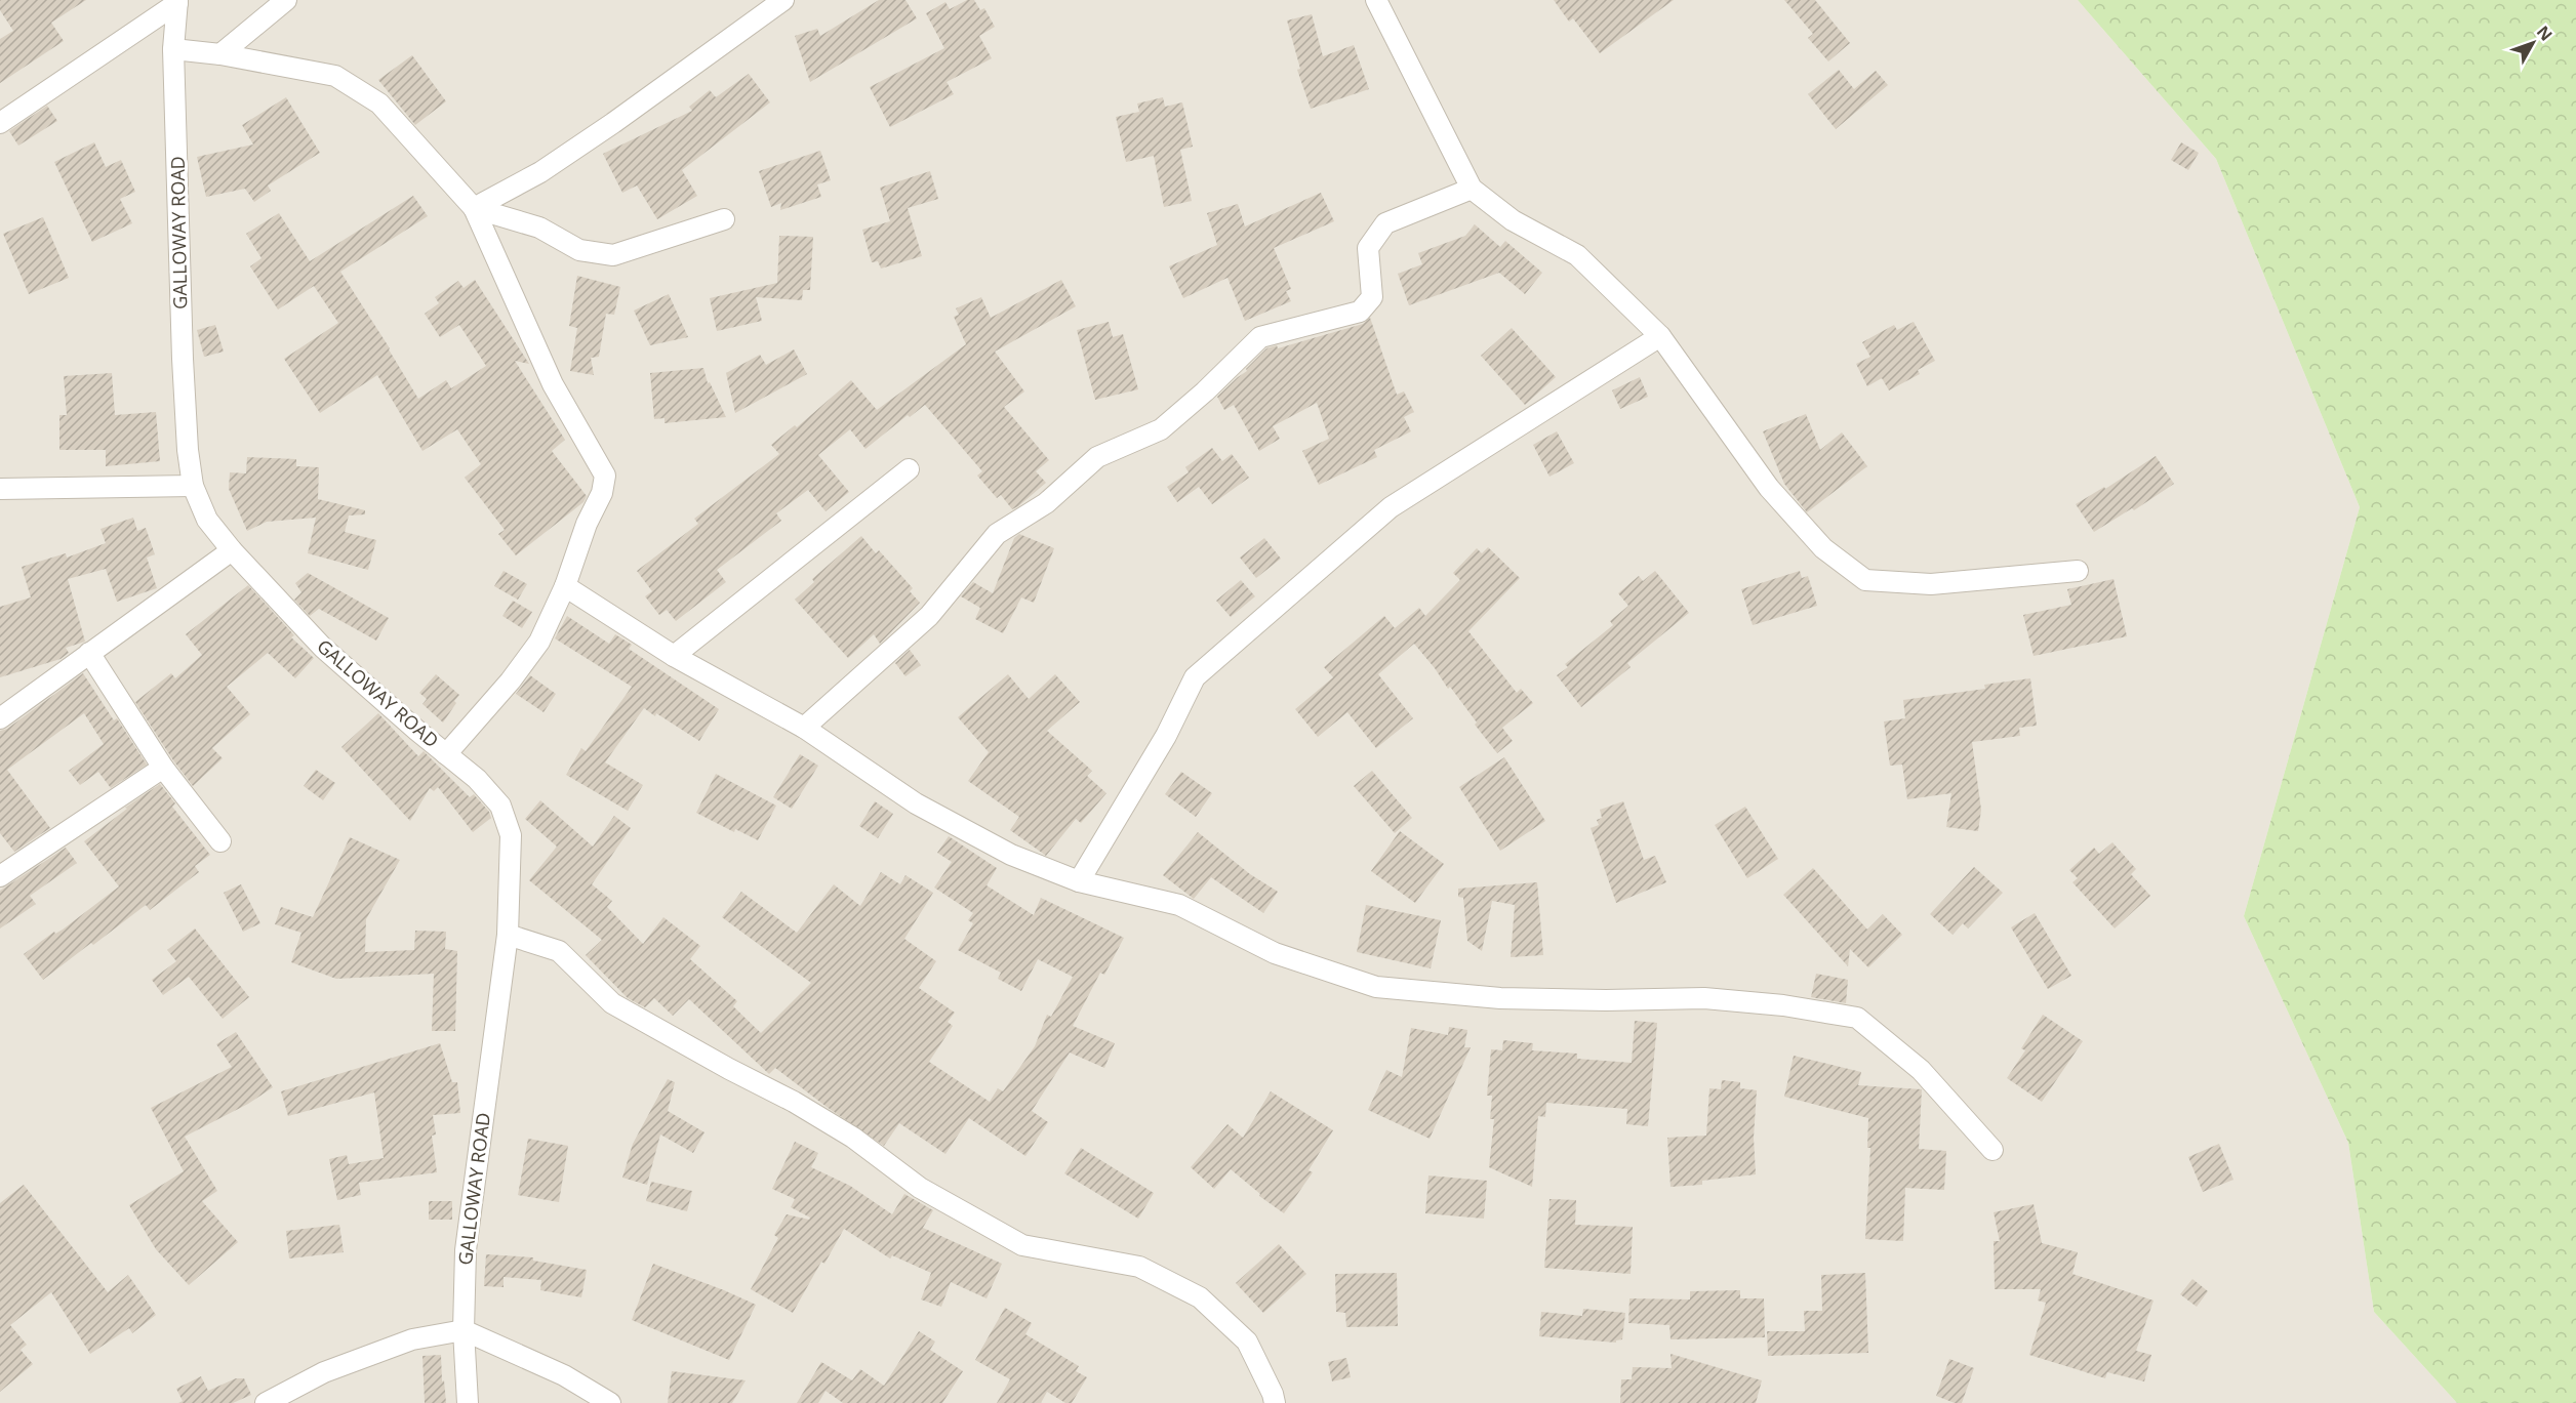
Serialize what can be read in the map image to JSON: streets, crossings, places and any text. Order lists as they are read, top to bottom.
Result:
{
  "streets": {
    "street": ["GALLOWAY ROAD"]
  },
  "north": "top right"
}
